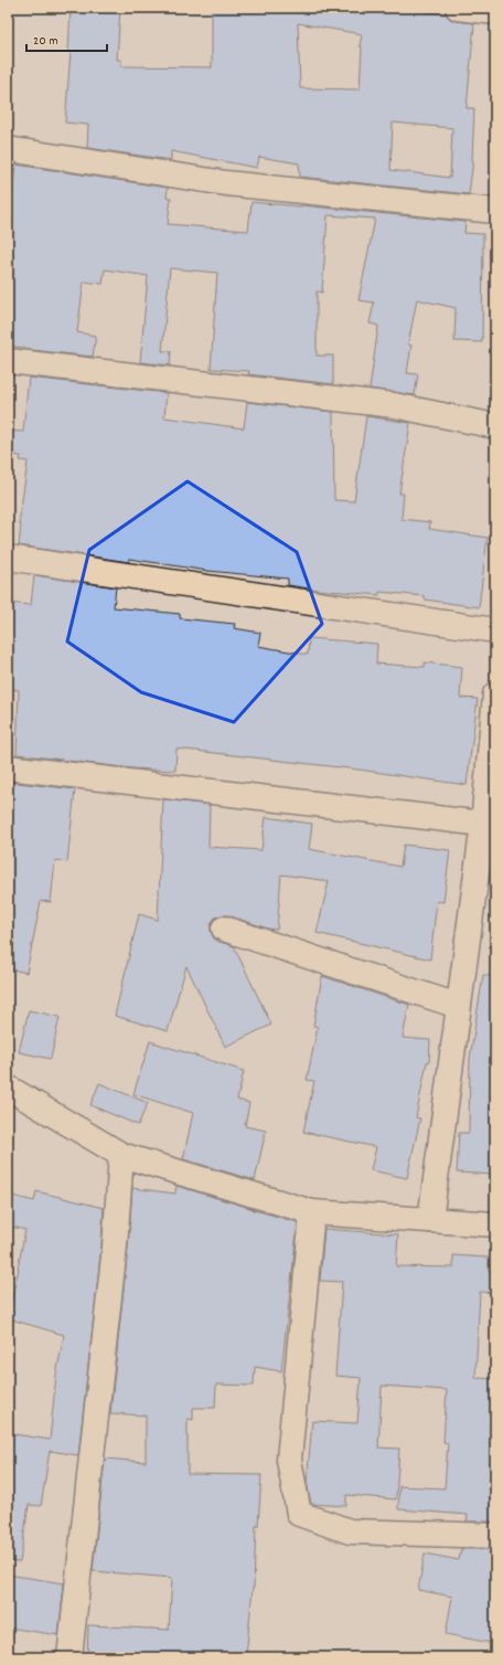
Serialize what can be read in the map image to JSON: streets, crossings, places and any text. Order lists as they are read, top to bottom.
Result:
{
  "scale_bar": "20 m"
}
